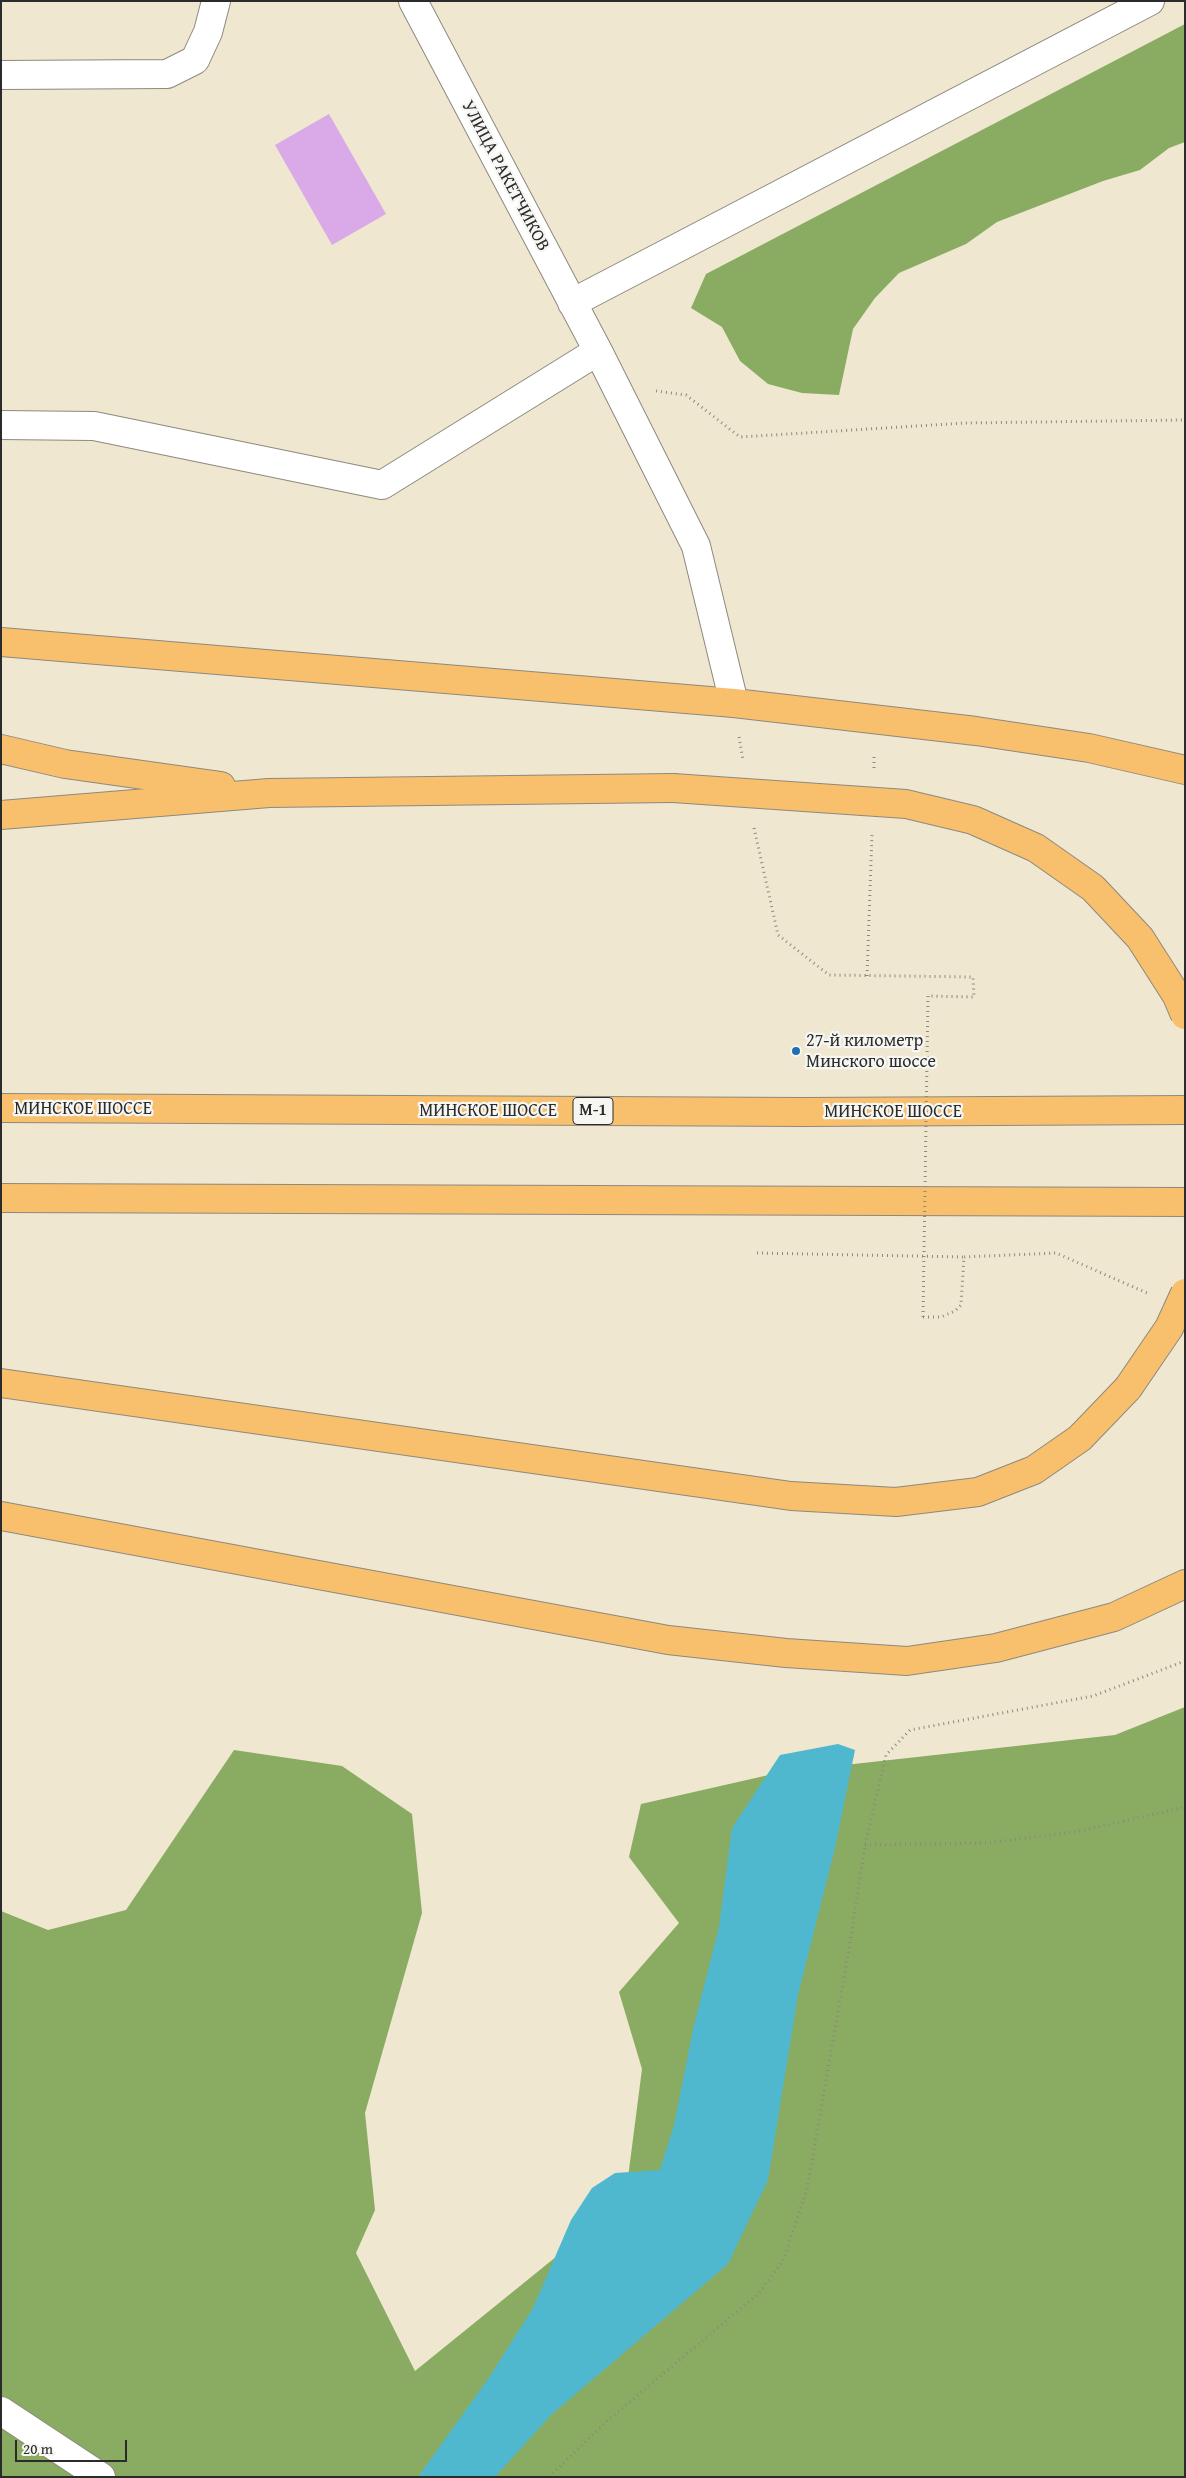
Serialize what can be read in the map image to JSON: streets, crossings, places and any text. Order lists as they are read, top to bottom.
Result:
{
  "streets": {
    "main road": ["МИНСКОЕ ШОССЕ", "М-1"],
    "street": ["УЛИЦА РАКЕТЧИКОВ"]
  },
  "places": ["27-й километр Минского шоссе"],
  "scale_bar": "20 m"
}
